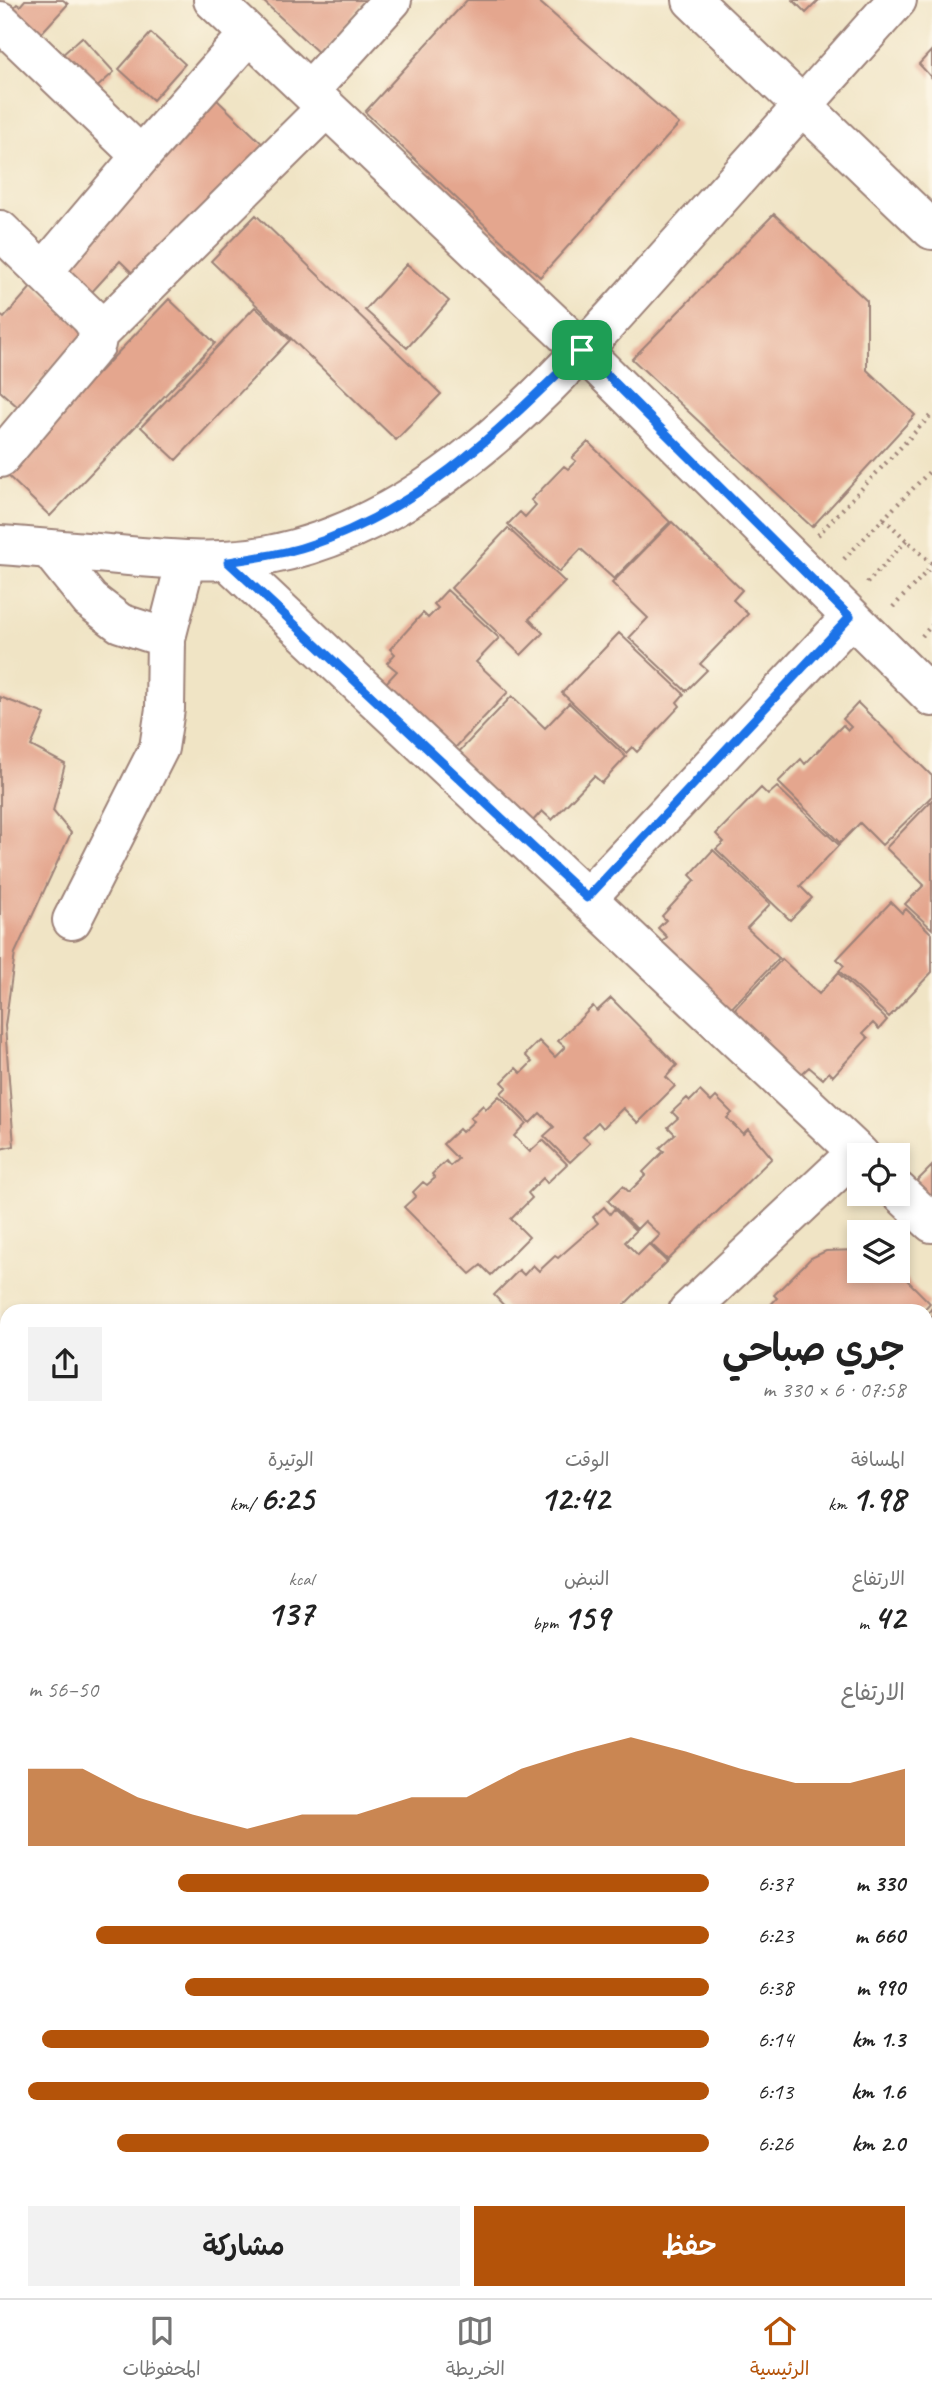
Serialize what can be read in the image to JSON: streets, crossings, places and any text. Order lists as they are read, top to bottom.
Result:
{
  "page": {
    "heading": ["جري صباحي", "07:58 · 6 × 330 m"],
    "stats": [
      ["المسافة", "1.98 km"],
      ["الوقت", "12:42"],
      ["الوتيرة", "6:25 /km"],
      ["الارتفاع", "42 m"],
      ["النبض", "159 bpm"],
      ["kcal", "137"]
    ],
    "chart": ["الارتفاع", "50–56 m"],
    "list": [
      {
        "name": "330 m",
        "note": "6:37"
      },
      {
        "name": "660 m",
        "note": "6:23"
      },
      {
        "name": "990 m",
        "note": "6:38"
      },
      {
        "name": "1.3 km",
        "note": "6:14"
      },
      {
        "name": "1.6 km",
        "note": "6:13"
      },
      {
        "name": "2.0 km",
        "note": "6:26"
      }
    ],
    "buttons": ["حفظ", "مشاركة"],
    "tabs": ["الرئيسية", "الخريطة", "المحفوظات"]
  }
}
